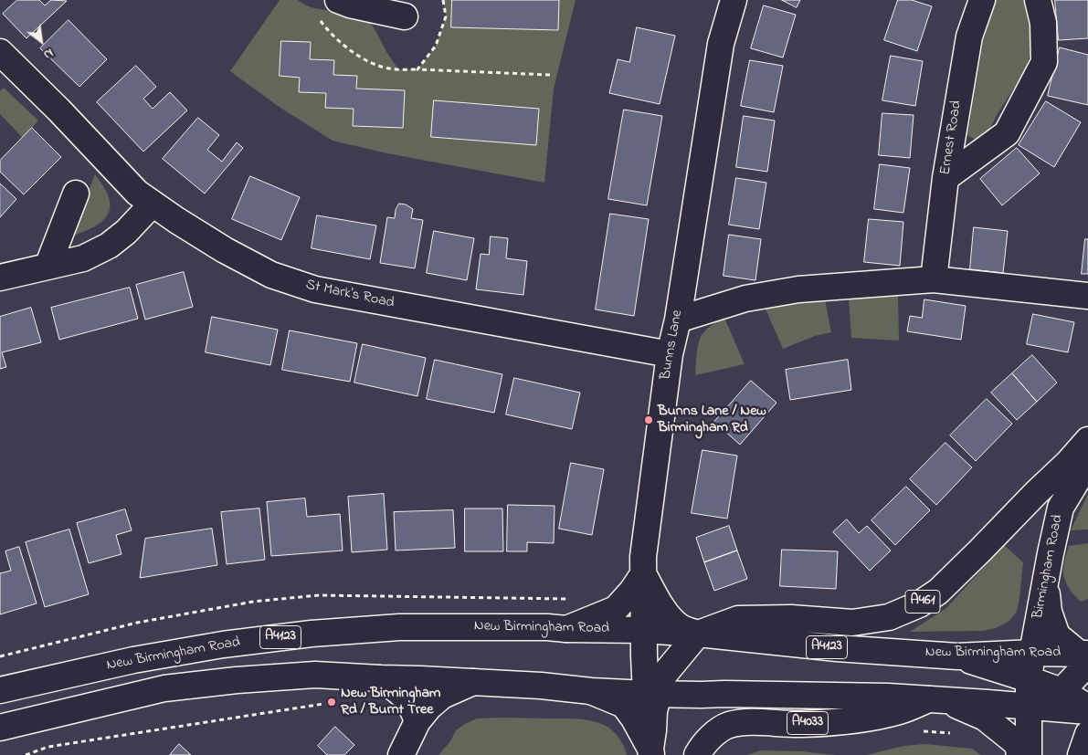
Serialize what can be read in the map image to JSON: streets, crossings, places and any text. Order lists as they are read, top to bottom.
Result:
{
  "streets": {
    "main road": [
      "Ernest Road",
      "St Mark's Road",
      "Bunns Lane",
      "Birmingham Road",
      "A461",
      "New Birmingham Road",
      "A4123",
      "A4033"
    ]
  },
  "crossings": [
    ["St Mark's Road", "Bunns Lane"],
    ["Bunns Lane", "New Birmingham Road"],
    ["Birmingham Road", "New Birmingham Road"],
    ["A461", "New Birmingham Road"]
  ],
  "places": ["Bunns Lane / New Birmingham Rd", "New Birmingham Rd / Burnt Tree"],
  "north": "bottom right"
}
